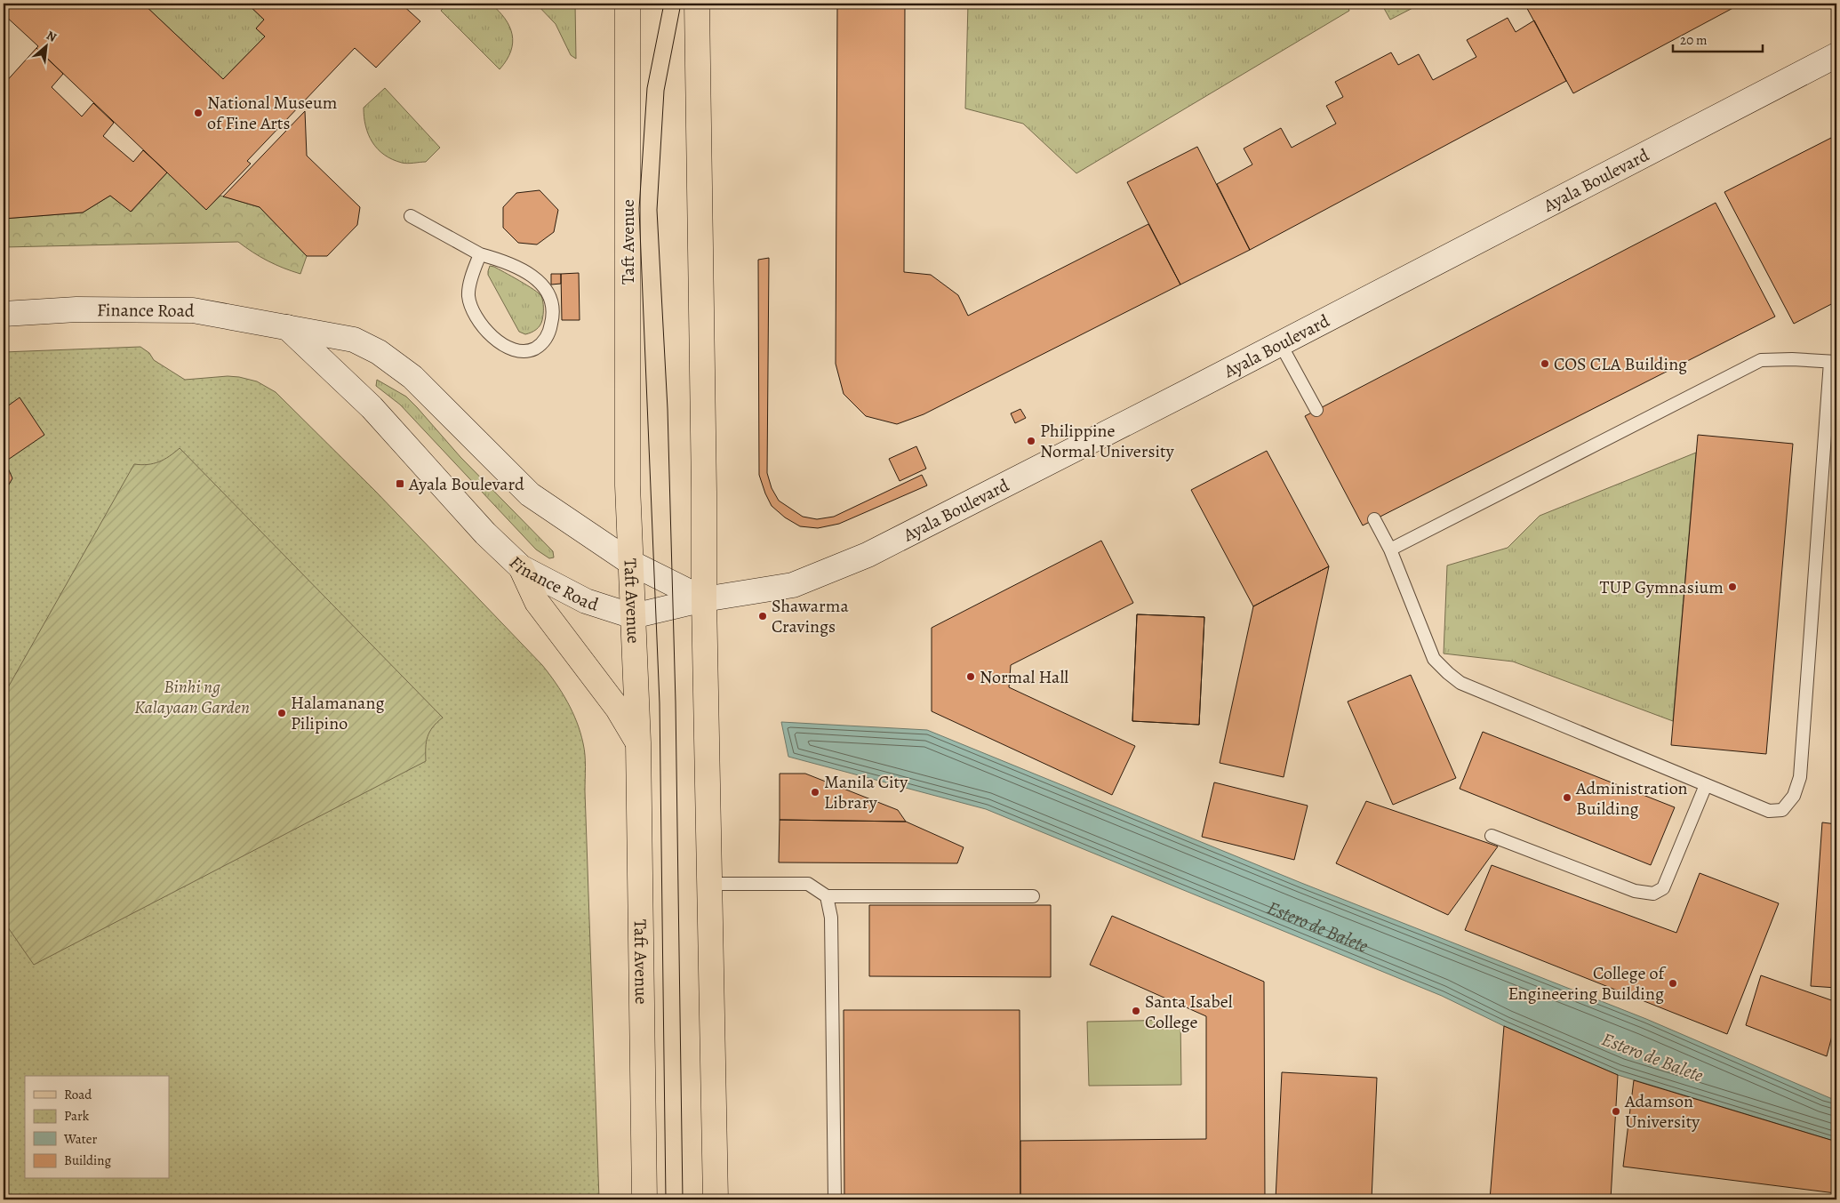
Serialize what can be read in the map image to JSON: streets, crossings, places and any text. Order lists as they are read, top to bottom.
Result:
{
  "streets": {
    "main road": ["Ayala Boulevard", "Taft Avenue", "Finance Road"]
  },
  "crossings": [
    ["Ayala Boulevard", "Finance Road"],
    ["Taft Avenue", "Finance Road"]
  ],
  "water": ["Estero de Balete"],
  "parks": ["Binhi ng Kalayaan Garden"],
  "places": {
    "other": [
      "National Museum of Fine Arts",
      "COS CLA Building",
      "Philippine Normal University",
      "TUP Gymnasium",
      "Shawarma Cravings",
      "Normal Hall",
      "Halamanang Pilipino",
      "Manila City Library",
      "Administration Building",
      "College of Engineering Building",
      "Santa Isabel College",
      "Adamson University"
    ],
    "transit": ["Ayala Boulevard"]
  },
  "legend": [
    "Road",
    "Park",
    "Water",
    "Building"
  ],
  "scale_bar": "20 m",
  "north": "top right"
}
